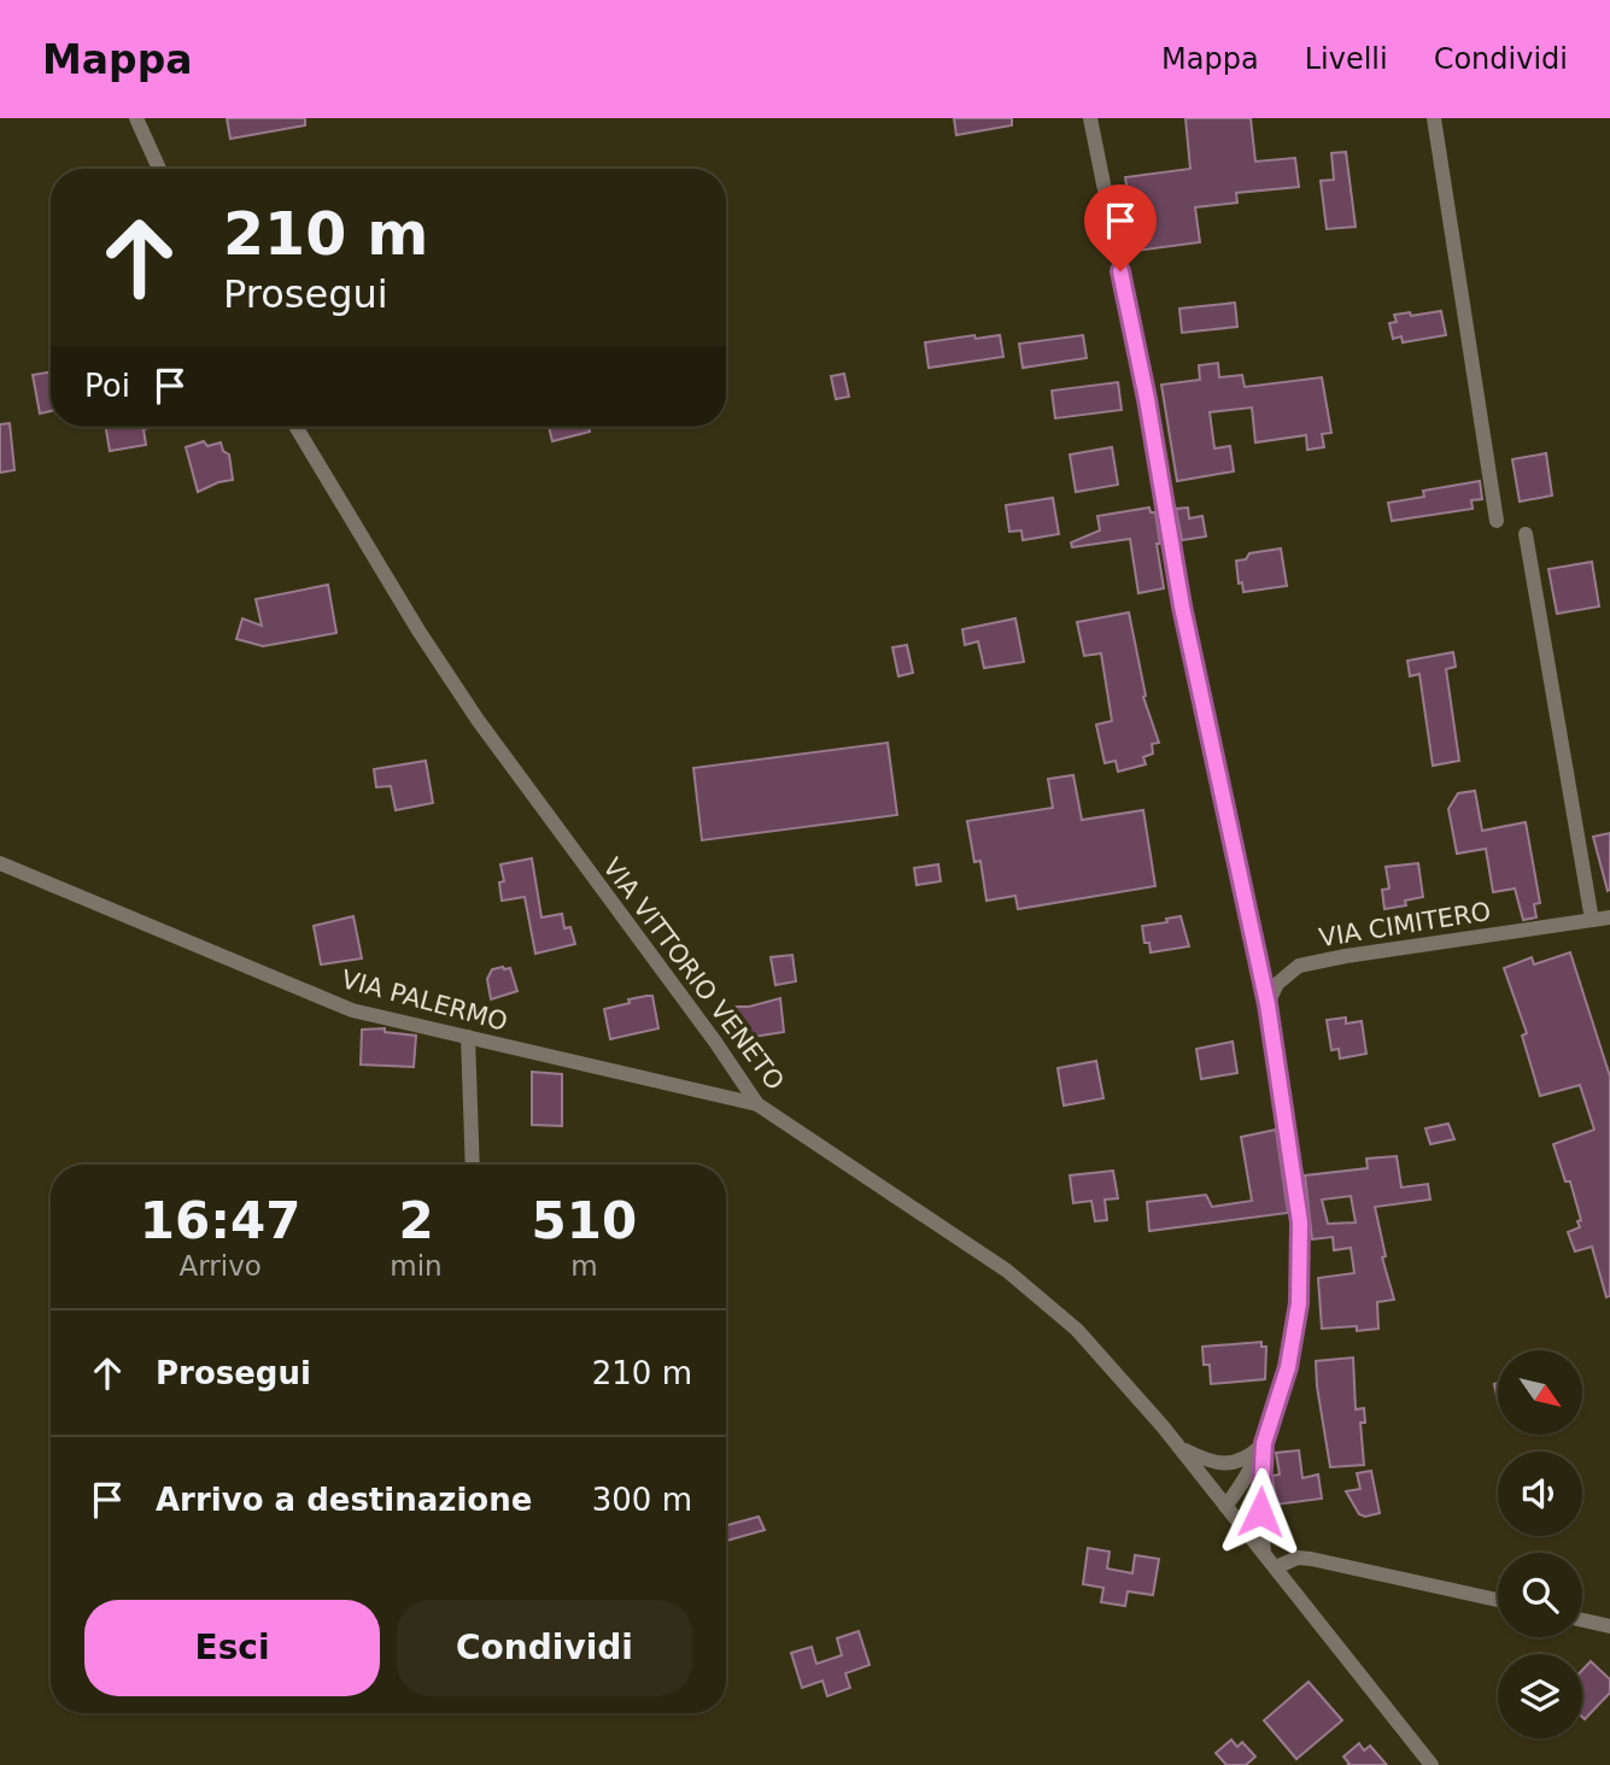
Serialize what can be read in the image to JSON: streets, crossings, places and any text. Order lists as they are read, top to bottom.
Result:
{
  "streets": {
    "street": ["VIA CIMITERO", "VIA VITTORIO VENETO", "VIA PALERMO"]
  },
  "crossings": [
    ["VIA VITTORIO VENETO", "VIA PALERMO"]
  ],
  "north": "bottom right",
  "page": {
    "header": "Mappa",
    "nav": ["Mappa", "Livelli", "Condividi"],
    "turn": ["210 m", "Prosegui"],
    "then": "Poi",
    "eta": [
      "16:47",
      "Arrivo",
      "2",
      "min",
      "510",
      "m"
    ],
    "list": [
      {
        "name": "Prosegui",
        "value": "210 m"
      },
      {
        "name": "Arrivo a destinazione",
        "value": "300 m"
      }
    ],
    "buttons": ["Esci", "Condividi"]
  }
}
